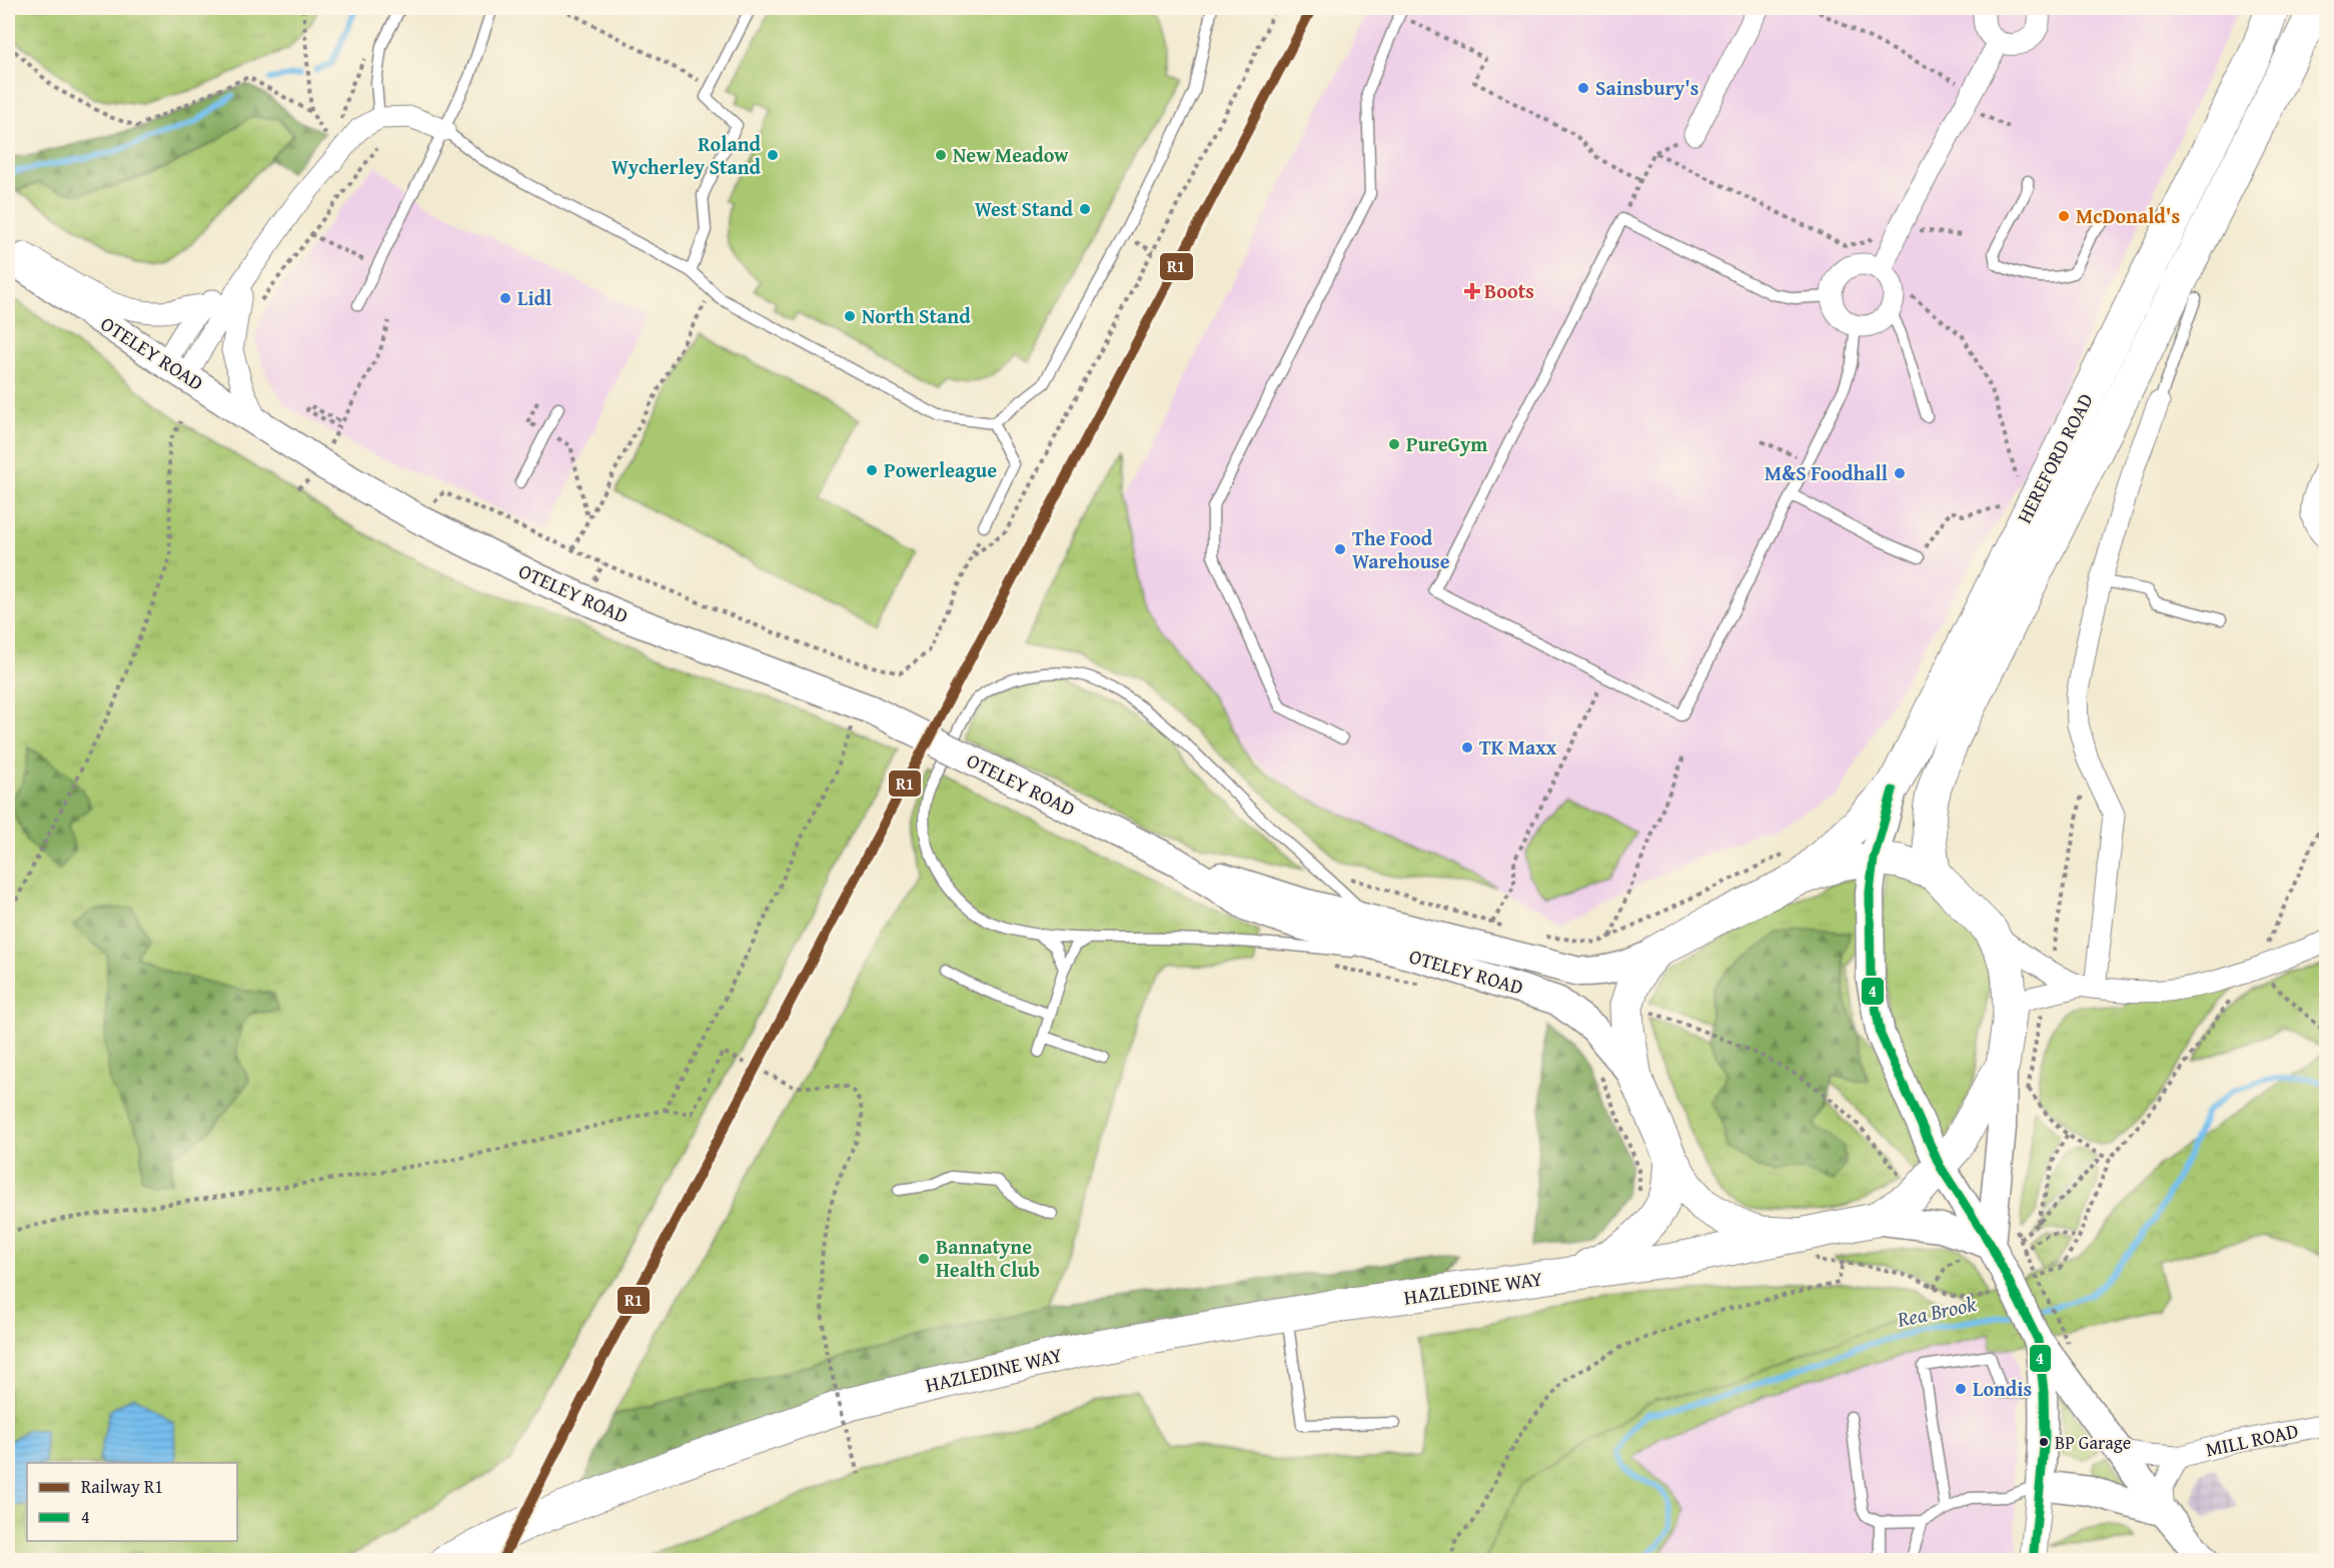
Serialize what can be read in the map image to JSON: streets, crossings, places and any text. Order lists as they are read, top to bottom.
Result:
{
  "streets": {
    "main road": ["OTELEY ROAD", "HEREFORD ROAD", "HAZLEDINE WAY"],
    "street": ["MILL ROAD"]
  },
  "water": ["Rea Brook"],
  "places": {
    "other": [
      "Sainsbury's",
      "Roland Wycherley Stand",
      "New Meadow",
      "West Stand",
      "McDonald's",
      "Lidl",
      "North Stand",
      "PureGym",
      "Powerleague",
      "M&S Foodhall",
      "The Food Warehouse",
      "TK Maxx",
      "Bannatyne Health Club",
      "Londis",
      "BP Garage"
    ],
    "health": ["Boots"]
  },
  "lines": ["rail line R1", "transit line 4"],
  "legend": ["Railway R1", "4"]
}
